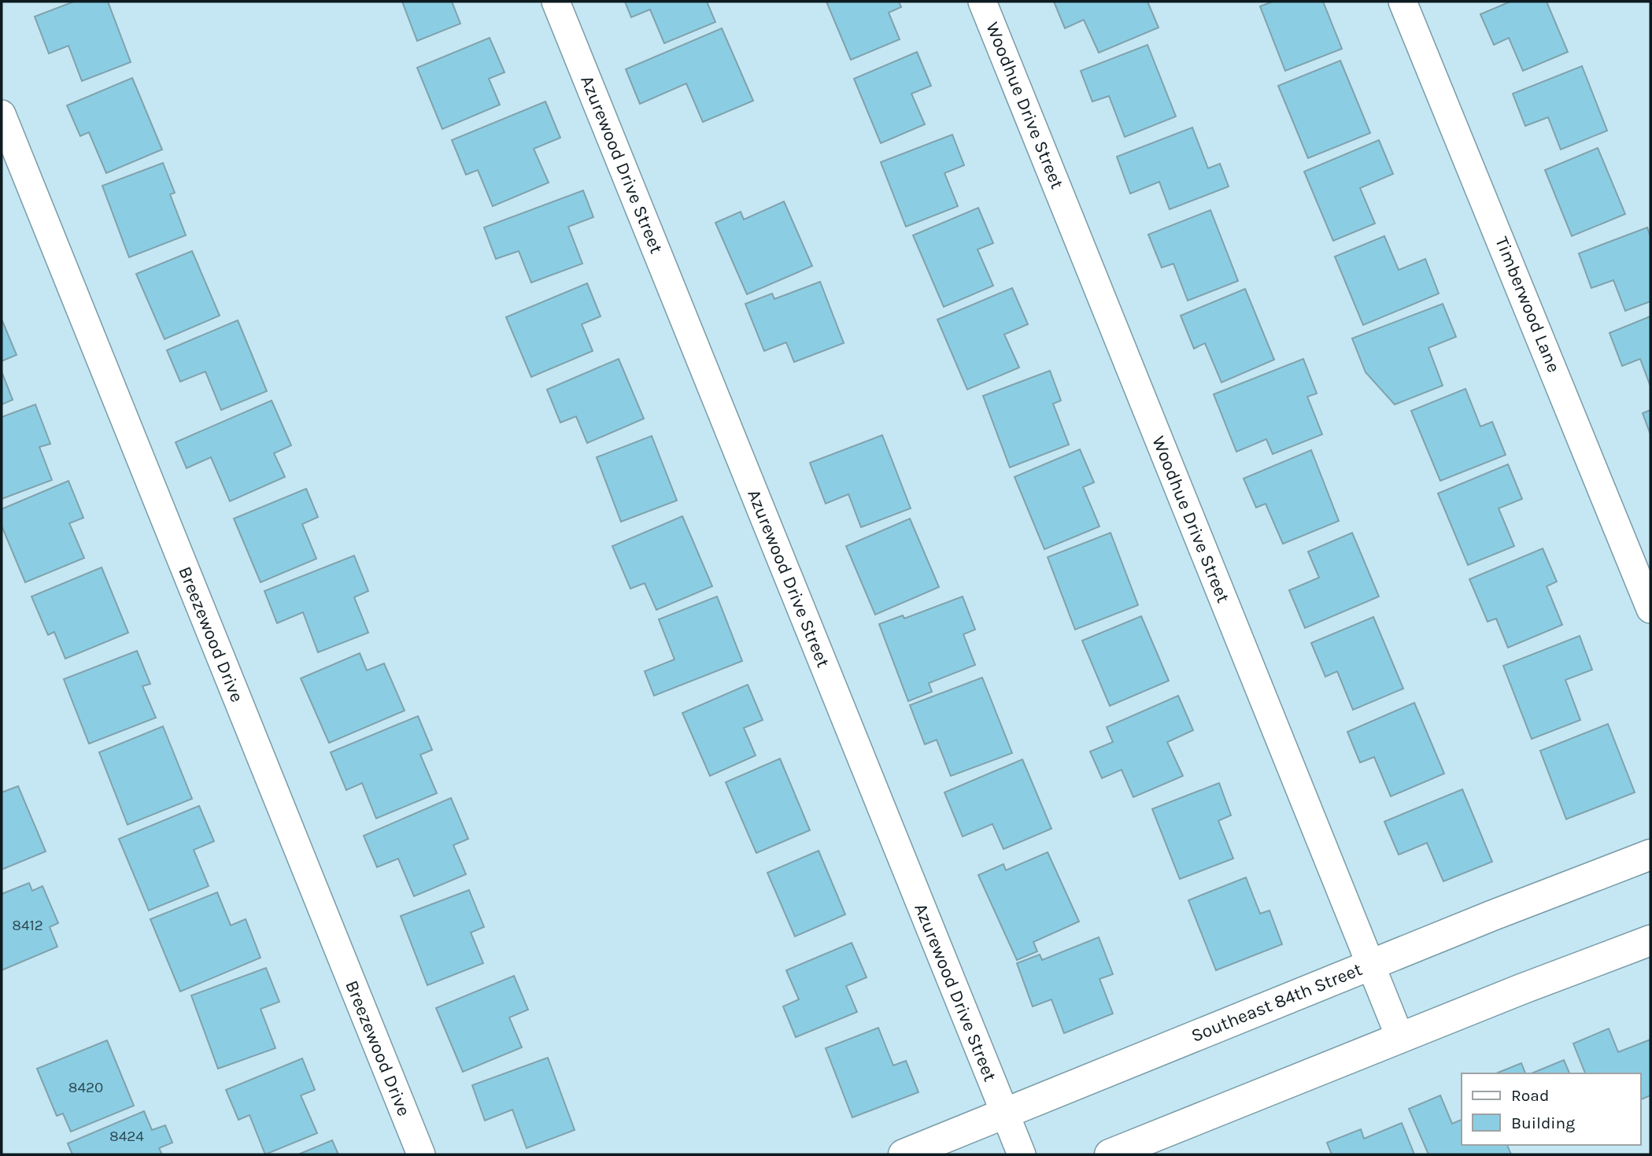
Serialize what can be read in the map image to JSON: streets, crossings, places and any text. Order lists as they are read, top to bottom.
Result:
{
  "streets": {
    "street": [
      "Woodhue Drive Street",
      "Azurewood Drive Street",
      "Timberwood Lane",
      "Breezewood Drive",
      "Southeast 84th Street"
    ]
  },
  "crossings": [
    ["Woodhue Drive Street", "Southeast 84th Street"],
    ["Azurewood Drive Street", "Southeast 84th Street"]
  ],
  "house_numbers": ["8412", "8420", "8424"],
  "legend": ["Road", "Building"]
}
